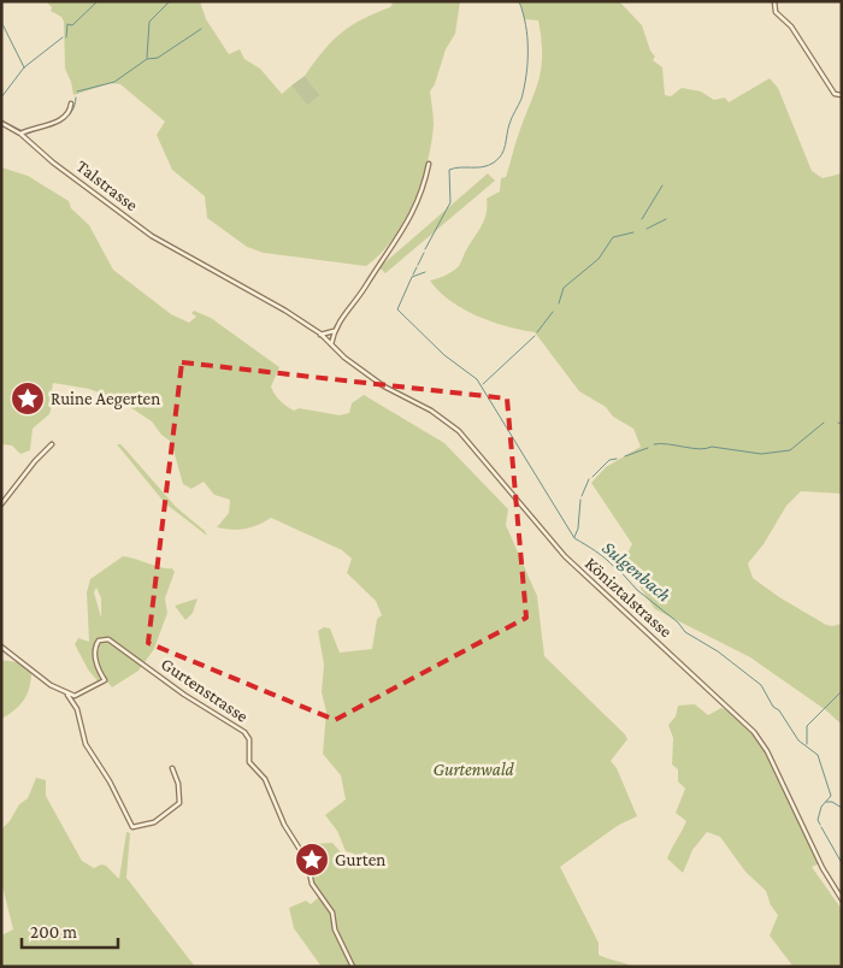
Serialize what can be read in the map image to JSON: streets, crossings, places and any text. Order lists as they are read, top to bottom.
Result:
{
  "streets": {
    "street": ["Talstrasse", "Köniztalstrasse", "Gurtenstrasse"]
  },
  "crossings": [
    ["Talstrasse", "Köniztalstrasse"]
  ],
  "water": ["Sulgenbach"],
  "parks": ["Gurtenwald"],
  "places": {
    "place": ["Ruine Aegerten", "Gurten"]
  },
  "scale_bar": "200 m"
}
